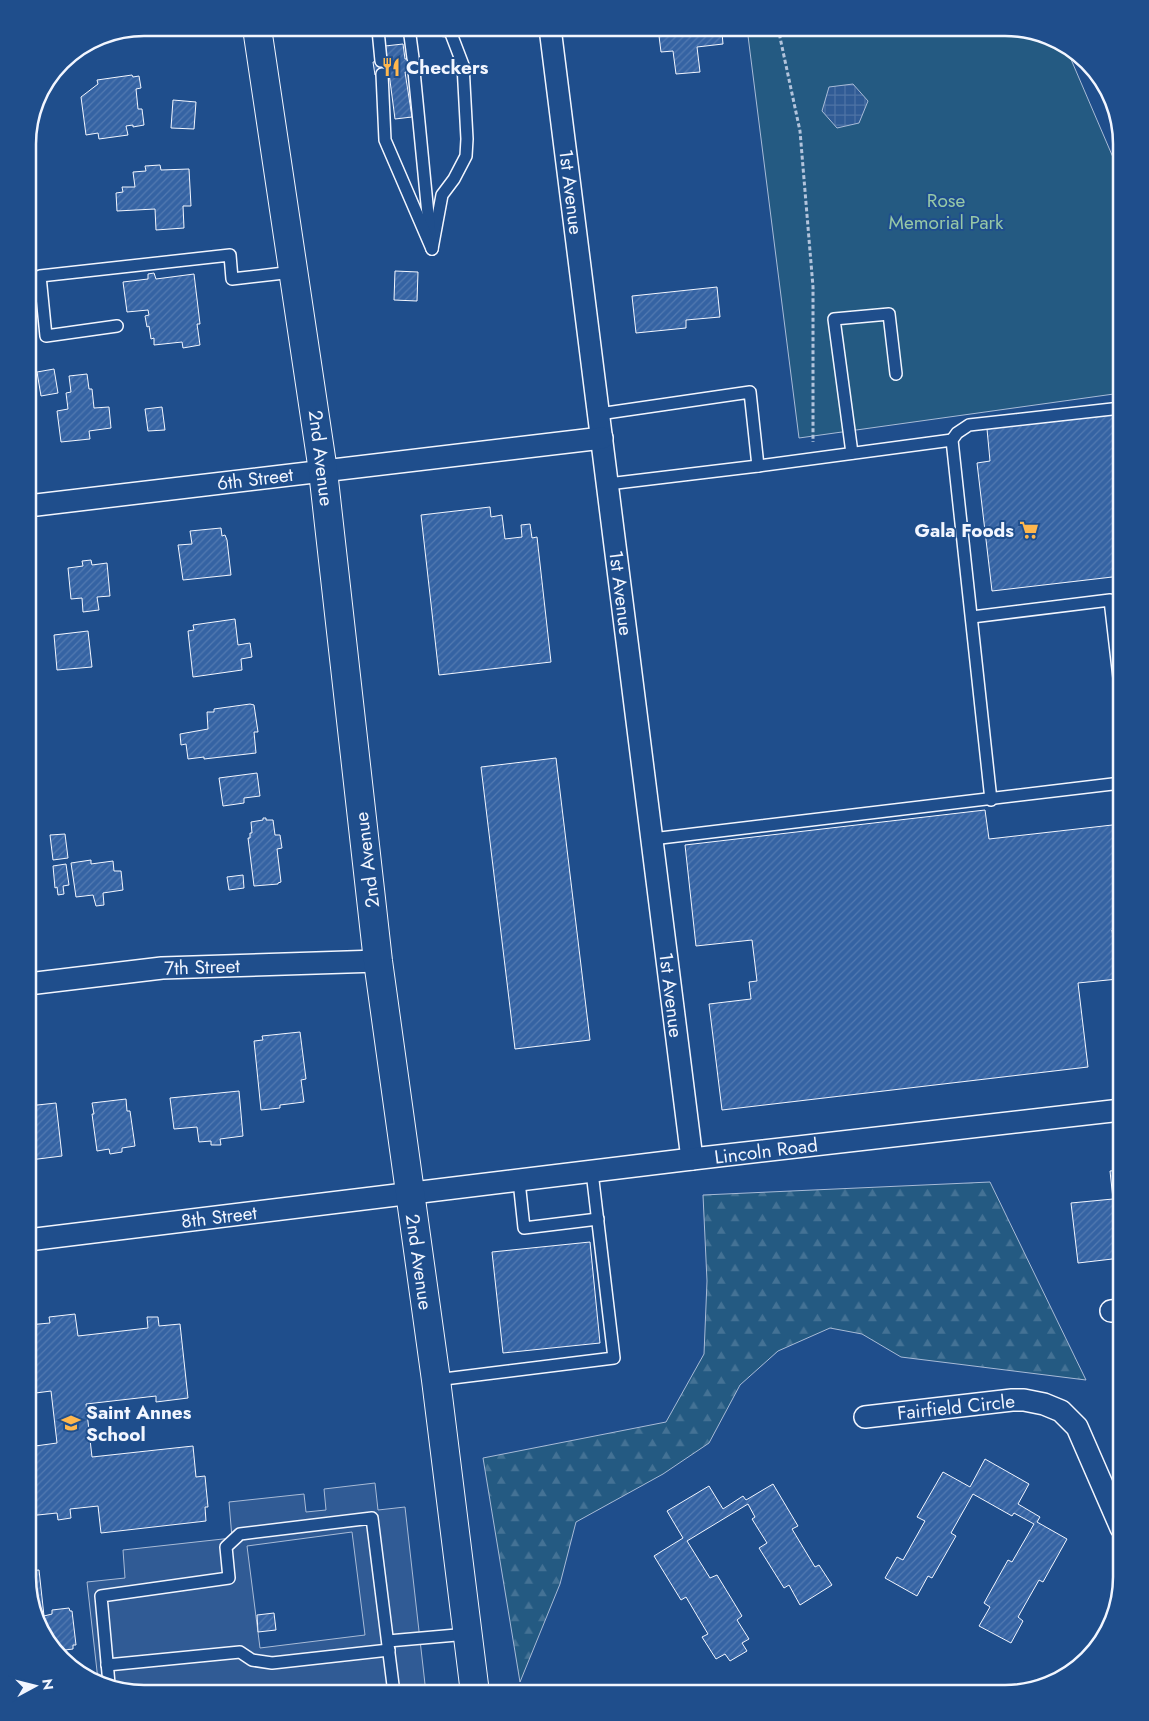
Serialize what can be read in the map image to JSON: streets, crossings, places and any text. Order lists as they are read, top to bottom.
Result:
{
  "streets": {
    "street": [
      "1st Avenue",
      "2nd Avenue",
      "6th Street",
      "7th Street",
      "Lincoln Road",
      "8th Street",
      "Fairfield Circle"
    ]
  },
  "crossings": [
    ["1st Avenue", "6th Street"],
    ["1st Avenue", "Lincoln Road"],
    ["2nd Avenue", "6th Street"],
    ["2nd Avenue", "7th Street"],
    ["2nd Avenue", "Lincoln Road"],
    ["2nd Avenue", "8th Street"],
    ["Lincoln Road", "8th Street"]
  ],
  "parks": ["Rose Memorial Park"],
  "places": {
    "restaurant": ["Checkers"],
    "supermarket": ["Gala Foods"],
    "school or university": ["Saint Annes School"]
  },
  "north": "right"
}
